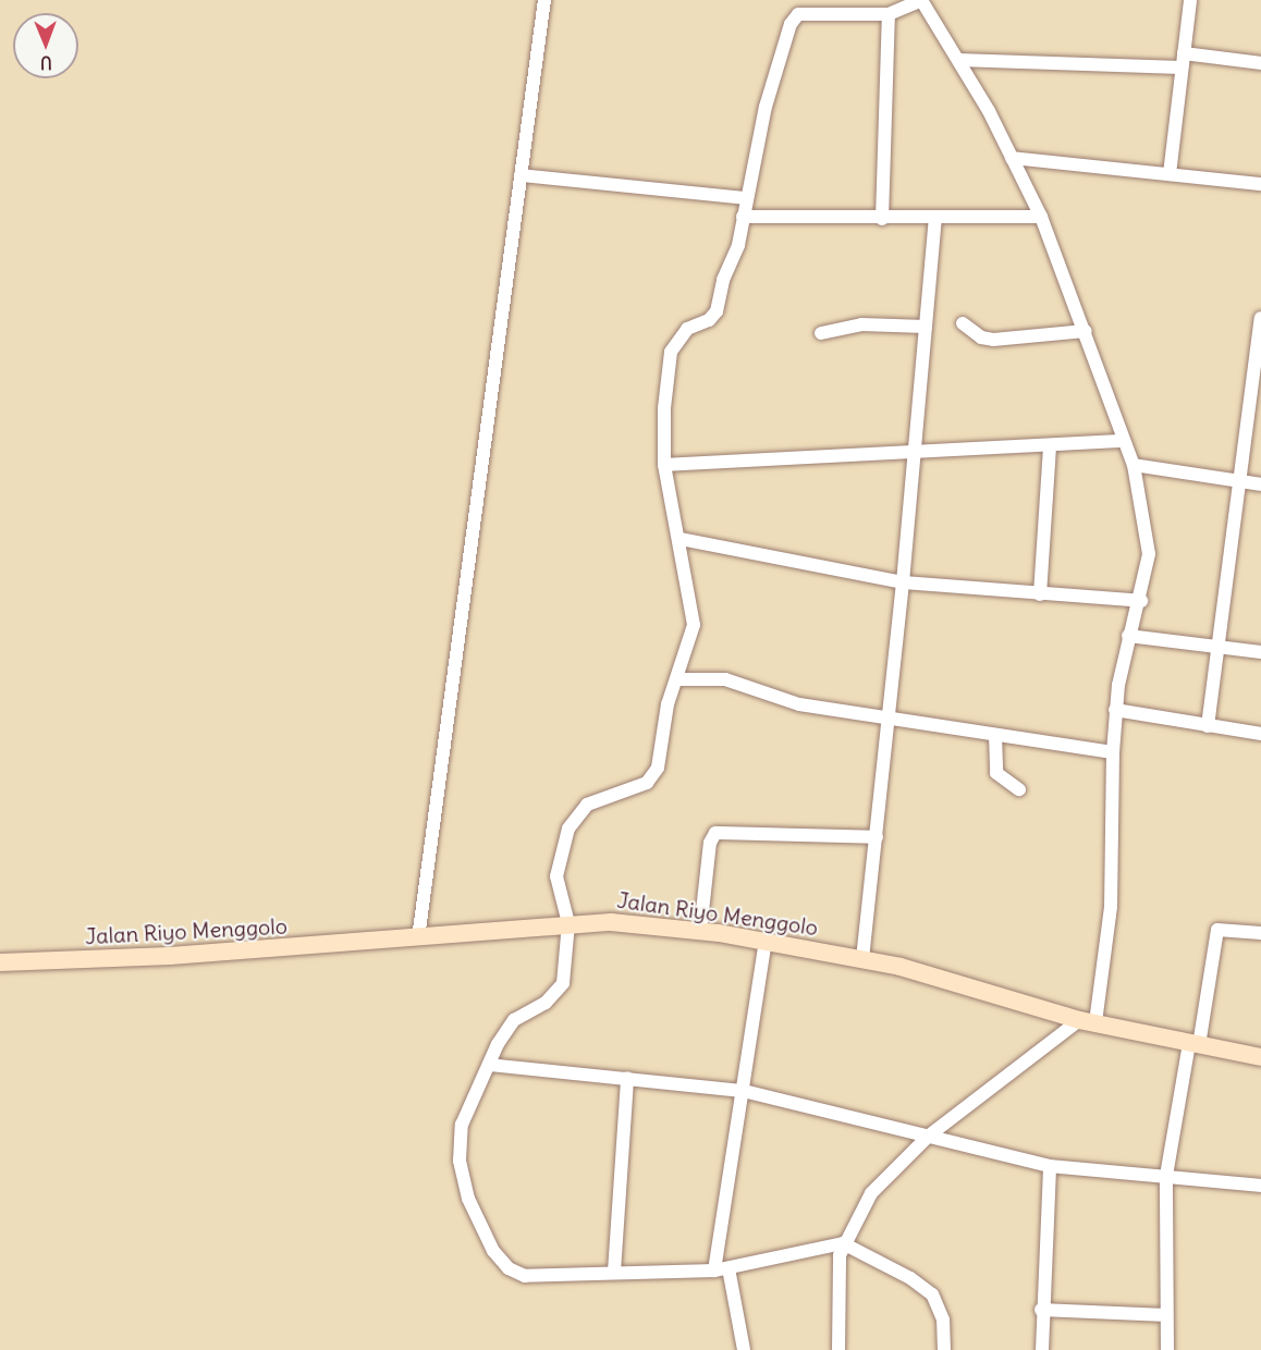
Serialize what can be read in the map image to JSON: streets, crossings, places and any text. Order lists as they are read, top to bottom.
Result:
{
  "streets": {
    "street": ["Jalan Riyo Menggolo"]
  },
  "north": "bottom"
}
